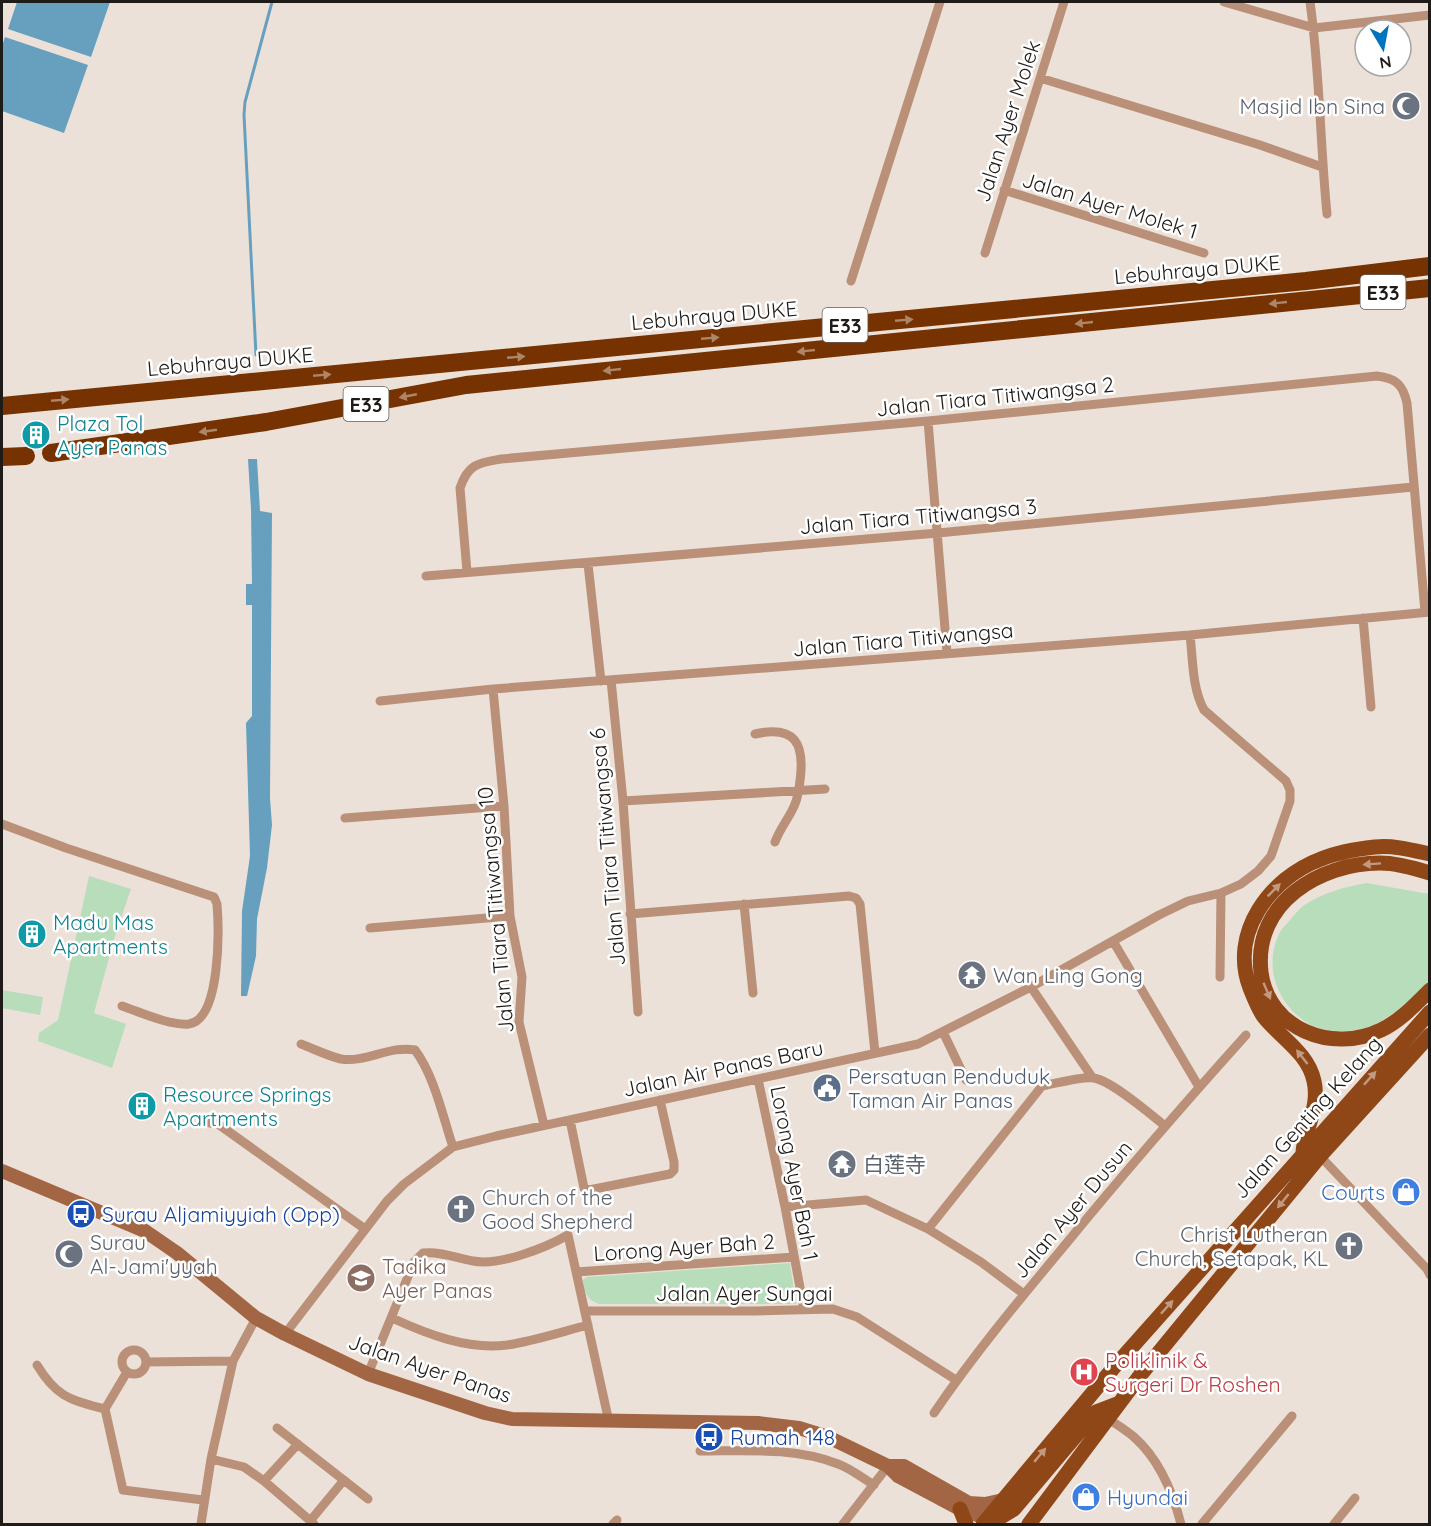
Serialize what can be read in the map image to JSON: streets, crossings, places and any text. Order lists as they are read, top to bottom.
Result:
{
  "streets": {
    "highway": ["Lebuhraya DUKE", "E33"],
    "main road": ["Jalan Genting Kelang"],
    "street": [
      "Jalan Ayer Molek",
      "Jalan Ayer Molek 1",
      "Jalan Tiara Titiwangsa 2",
      "Jalan Tiara Titiwangsa 3",
      "Jalan Tiara Titiwangsa",
      "Jalan Tiara Titiwangsa 6",
      "Jalan Tiara Titiwangsa 10",
      "Jalan Air Panas Baru",
      "Lorong Ayer Bah 1",
      "Jalan Ayer Dusun",
      "Lorong Ayer Bah 2",
      "Jalan Ayer Sungai",
      "Jalan Ayer Panas"
    ]
  },
  "crossings": [
    ["Jalan Ayer Molek", "Jalan Ayer Molek 1"],
    ["Jalan Tiara Titiwangsa 2", "Jalan Tiara Titiwangsa 3"],
    ["Jalan Tiara Titiwangsa 2", "Jalan Tiara Titiwangsa"],
    ["Jalan Tiara Titiwangsa", "Jalan Tiara Titiwangsa 6"],
    ["Jalan Tiara Titiwangsa", "Jalan Tiara Titiwangsa 10"],
    ["Jalan Tiara Titiwangsa", "Jalan Air Panas Baru"],
    ["Jalan Tiara Titiwangsa 10", "Jalan Air Panas Baru"],
    ["Jalan Air Panas Baru", "Lorong Ayer Bah 1"],
    ["Jalan Air Panas Baru", "Jalan Ayer Panas"],
    ["Jalan Genting Kelang", "Jalan Ayer Panas"],
    ["Lorong Ayer Bah 1", "Lorong Ayer Bah 2"],
    ["Lorong Ayer Bah 1", "Jalan Ayer Sungai"],
    ["Jalan Ayer Dusun", "Jalan Ayer Sungai"]
  ],
  "places": {
    "mosque": ["Masjid Ibn Sina", "Surau Al-Jami'yyah"],
    "building": ["Plaza Tol Ayer Panas", "Madu Mas Apartments", "Resource Springs Apartments"],
    "temple": ["Wan Ling Gong", "白莲寺"],
    "public building": ["Persatuan Penduduk Taman Air Panas"],
    "shop": ["Courts", "Hyundai"],
    "church": ["Church of the Good Shepherd", "Christ Lutheran Church, Setapak, KL"],
    "bus stop": ["Surau Aljamiyyiah (Opp)", "Rumah 148"],
    "school or university": ["Tadika Ayer Panas"],
    "hospital": ["Poliklinik & Surgeri Dr Roshen"]
  },
  "north": "bottom"
}
